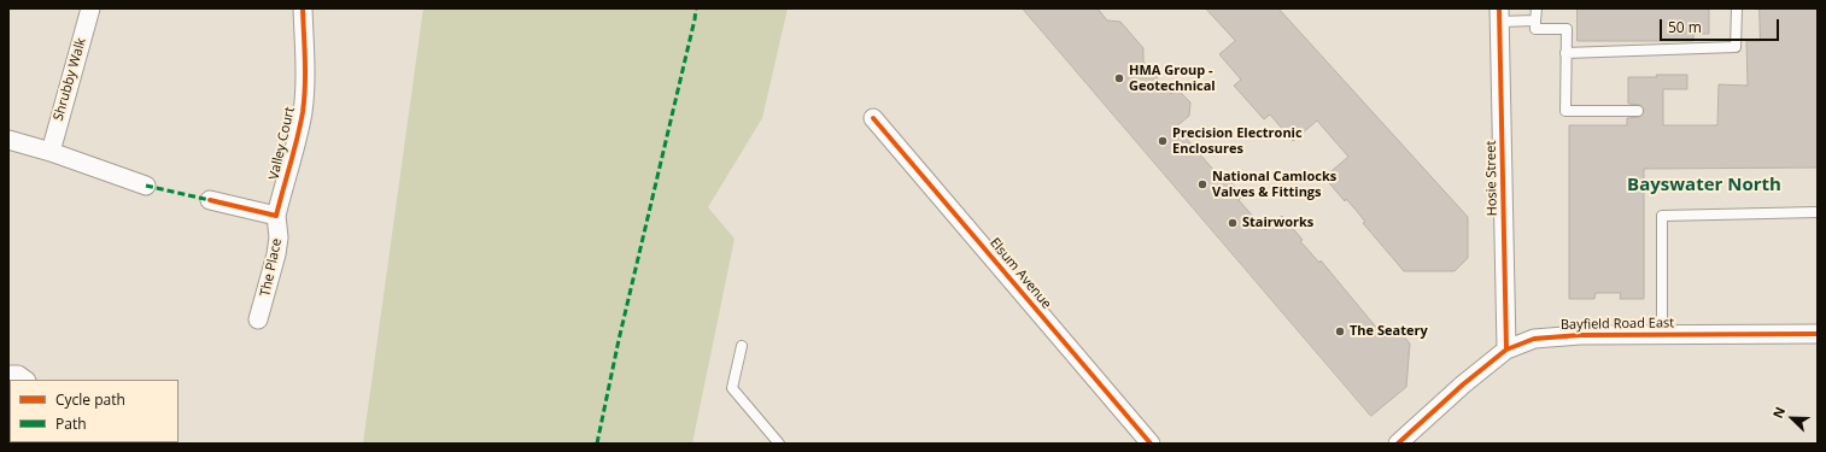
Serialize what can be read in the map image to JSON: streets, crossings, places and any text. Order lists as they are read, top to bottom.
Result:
{
  "streets": {
    "street": [
      "Shrubby Walk",
      "Valley Court",
      "Hosie Street",
      "The Place",
      "Elsum Avenue",
      "Bayfield Road East"
    ]
  },
  "crossings": [
    ["Valley Court", "The Place"],
    ["Hosie Street", "Bayfield Road East"]
  ],
  "districts": ["Bayswater North"],
  "places": [
    "HMA Group - Geotechnical",
    "Precision Electronic Enclosures",
    "National Camlocks Valves & Fittings",
    "Stairworks",
    "The Seatery"
  ],
  "legend": ["Cycle path", "Path"],
  "scale_bar": "50 m",
  "north": "top left"
}
